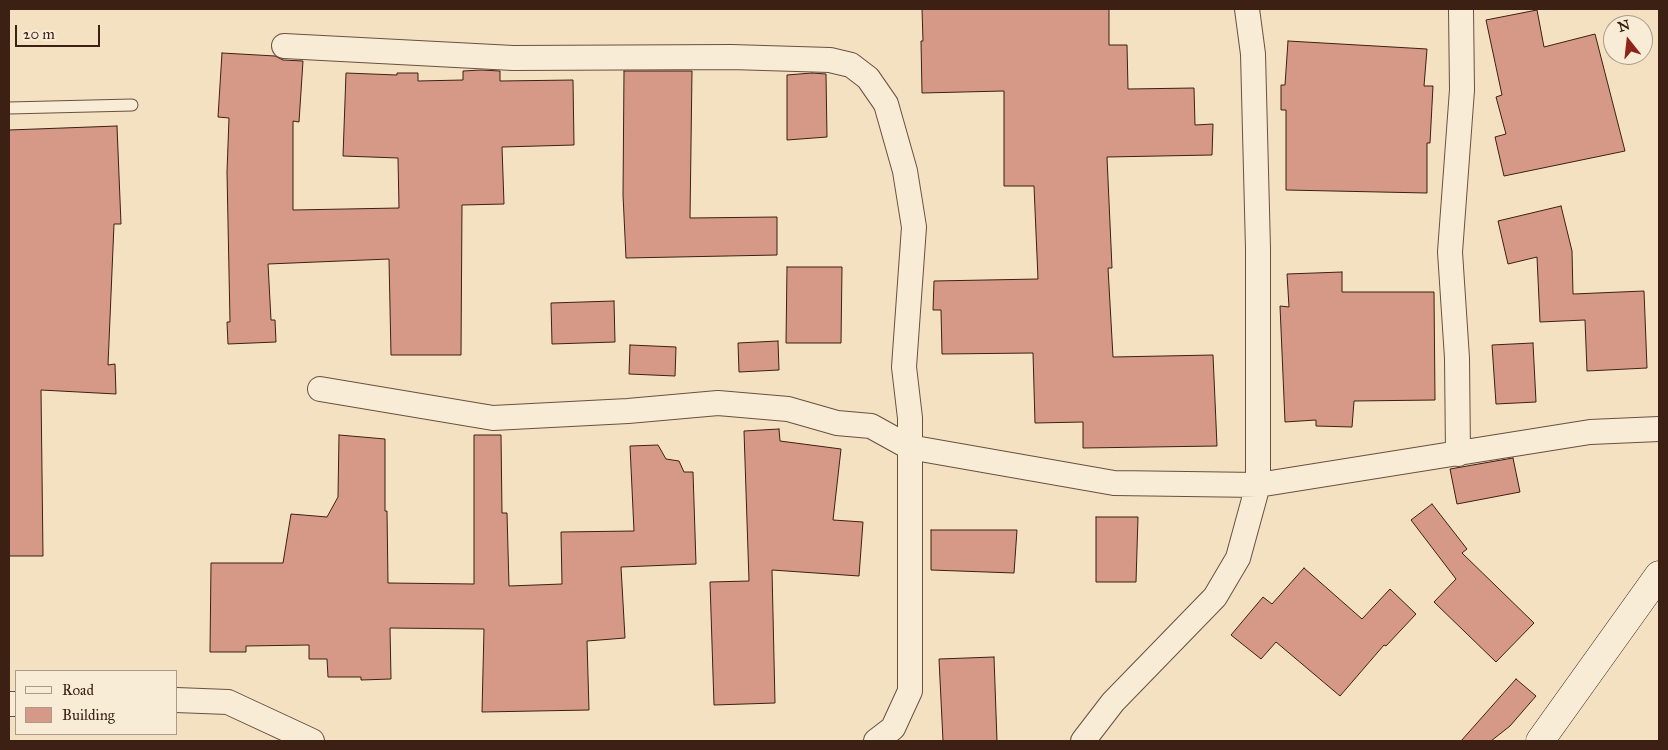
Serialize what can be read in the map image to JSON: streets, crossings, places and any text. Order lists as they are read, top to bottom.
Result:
{
  "legend": ["Road", "Building"],
  "scale_bar": "20 m",
  "north": "top"
}
